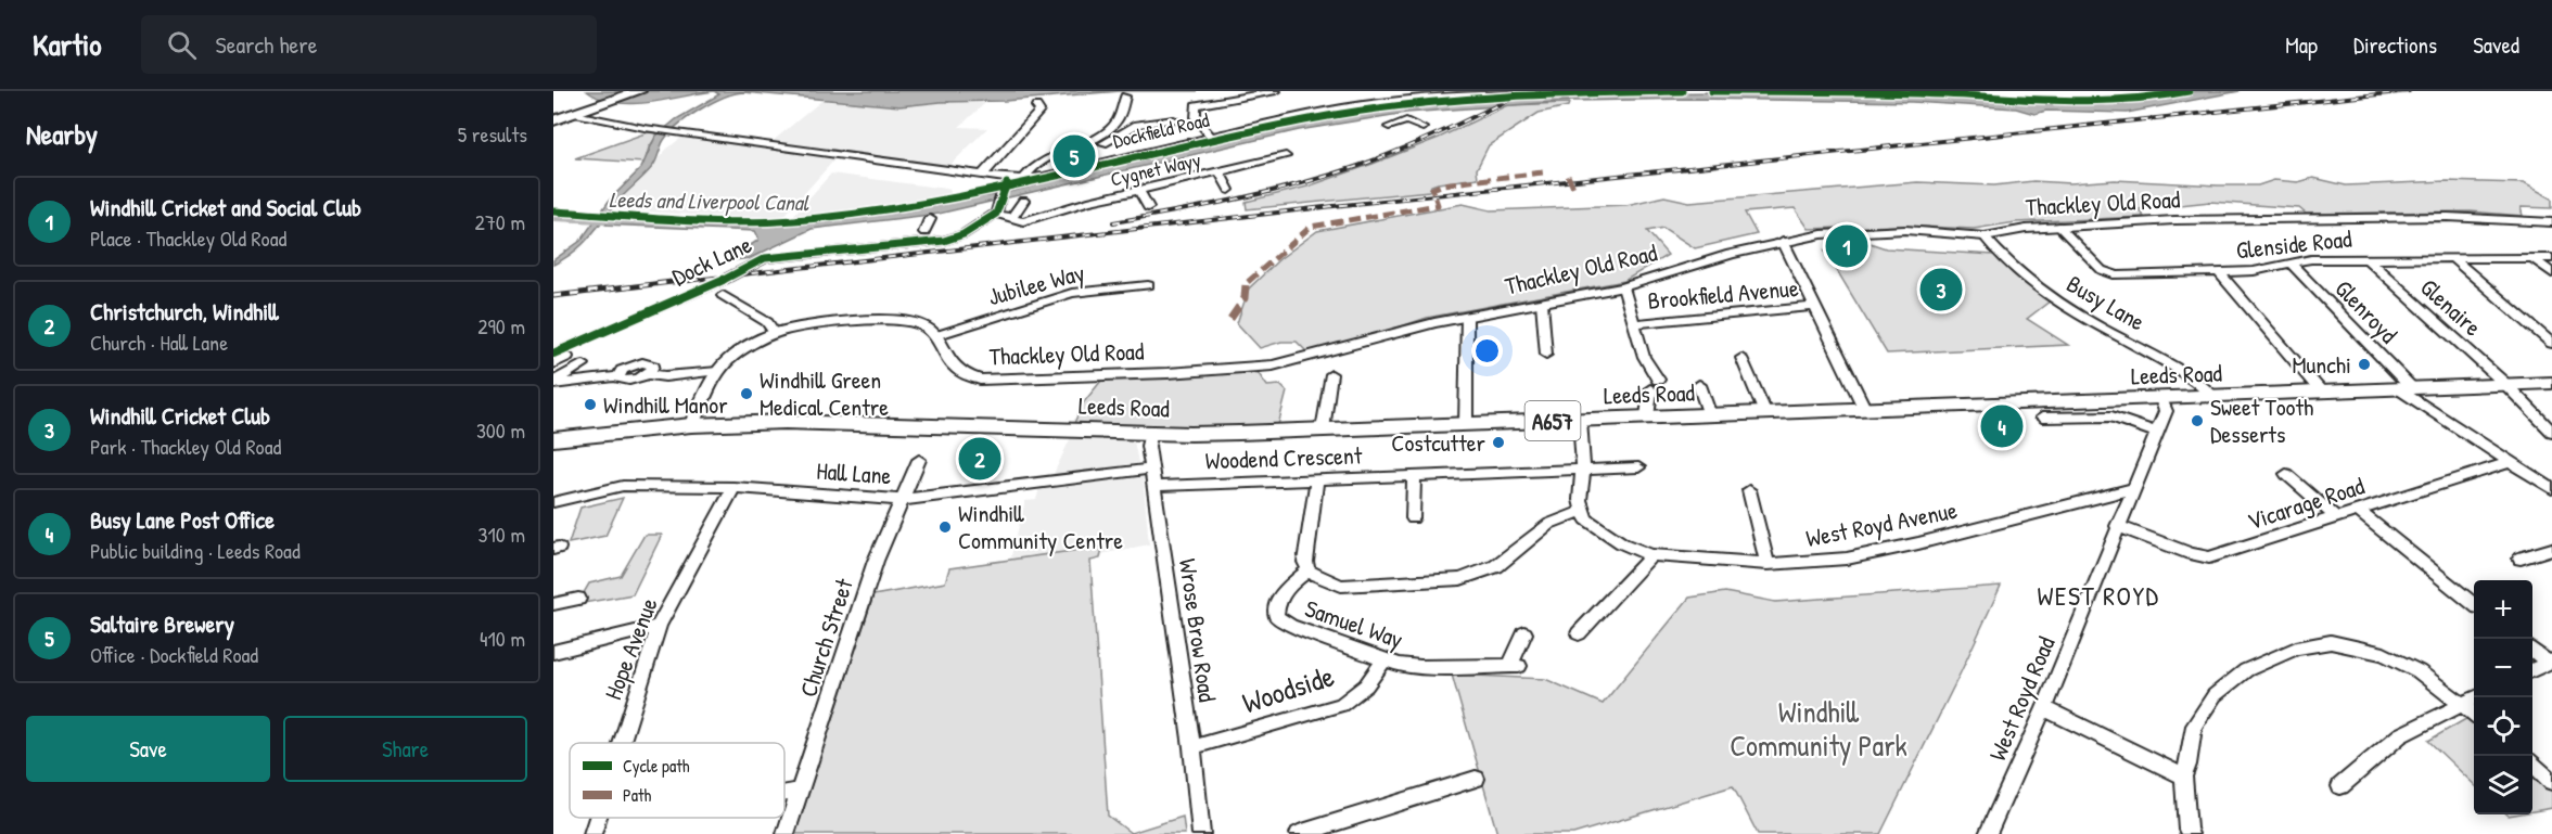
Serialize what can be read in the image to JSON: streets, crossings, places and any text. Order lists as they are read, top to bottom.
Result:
{
  "streets": {
    "main road": ["Leeds Road", "A657"],
    "street": [
      "Dockfield Road",
      "Cygnet Wayy",
      "Thackley Old Road",
      "Glenside Road",
      "Dock Lane",
      "Jubilee Way",
      "Brookfield Avenue",
      "Busy Lane",
      "Glenaire",
      "Glenroyd",
      "Woodend Crescent",
      "Hall Lane",
      "Vicarage Road",
      "West Royd Avenue",
      "Samuel Way",
      "Wrose Brow Road",
      "Church Street",
      "Hope Avenue",
      "Woodside",
      "West Royd Road"
    ]
  },
  "crossings": [
    ["Dockfield Road", "Dock Lane"],
    ["Cygnet Wayy", "Dock Lane"],
    ["Thackley Old Road", "Glenside Road"],
    ["Thackley Old Road", "Jubilee Way"],
    ["Thackley Old Road", "Busy Lane"],
    ["Glenside Road", "Glenaire"],
    ["Glenside Road", "Glenroyd"],
    ["Busy Lane", "Leeds Road"],
    ["Glenaire", "Leeds Road"],
    ["Glenroyd", "Leeds Road"],
    ["Glenroyd", "Vicarage Road"],
    ["Leeds Road", "Wrose Brow Road"],
    ["Leeds Road", "West Royd Road"],
    ["Woodend Crescent", "Wrose Brow Road"],
    ["Hall Lane", "Wrose Brow Road"],
    ["Hall Lane", "Church Street"],
    ["Hall Lane", "Hope Avenue"],
    ["Vicarage Road", "West Royd Road"],
    ["West Royd Avenue", "West Royd Road"],
    ["Samuel Way", "Woodside"],
    ["Wrose Brow Road", "Woodside"]
  ],
  "districts": ["WEST ROYD"],
  "water": ["Leeds and Liverpool Canal"],
  "parks": ["Windhill Community Park"],
  "places": [
    "Munchi",
    "Windhill Green Medical Centre",
    "Windhill Manor",
    "Sweet Tooth Desserts",
    "Costcutter",
    "Windhill Community Centre"
  ],
  "legend": ["Cycle path", "Path"],
  "page": {
    "header": "Kartio",
    "search": "Search here",
    "nav": ["Map", "Directions", "Saved"],
    "heading": ["Nearby", "5 results"],
    "pins": [
      "5",
      "1",
      "3",
      "4",
      "2"
    ],
    "list": [
      {
        "mark": "1",
        "name": "Windhill Cricket and Social Club",
        "note": "Place · Thackley Old Road",
        "value": "270 m"
      },
      {
        "mark": "2",
        "name": "Christchurch, Windhill",
        "note": "Church · Hall Lane",
        "value": "290 m"
      },
      {
        "mark": "3",
        "name": "Windhill Cricket Club",
        "note": "Park · Thackley Old Road",
        "value": "300 m"
      },
      {
        "mark": "4",
        "name": "Busy Lane Post Office",
        "note": "Public building · Leeds Road",
        "value": "310 m"
      },
      {
        "mark": "5",
        "name": "Saltaire Brewery",
        "note": "Office · Dockfield Road",
        "value": "410 m"
      }
    ],
    "map_buttons": ["+", "−"],
    "buttons": ["Save", "Share"]
  }
}
